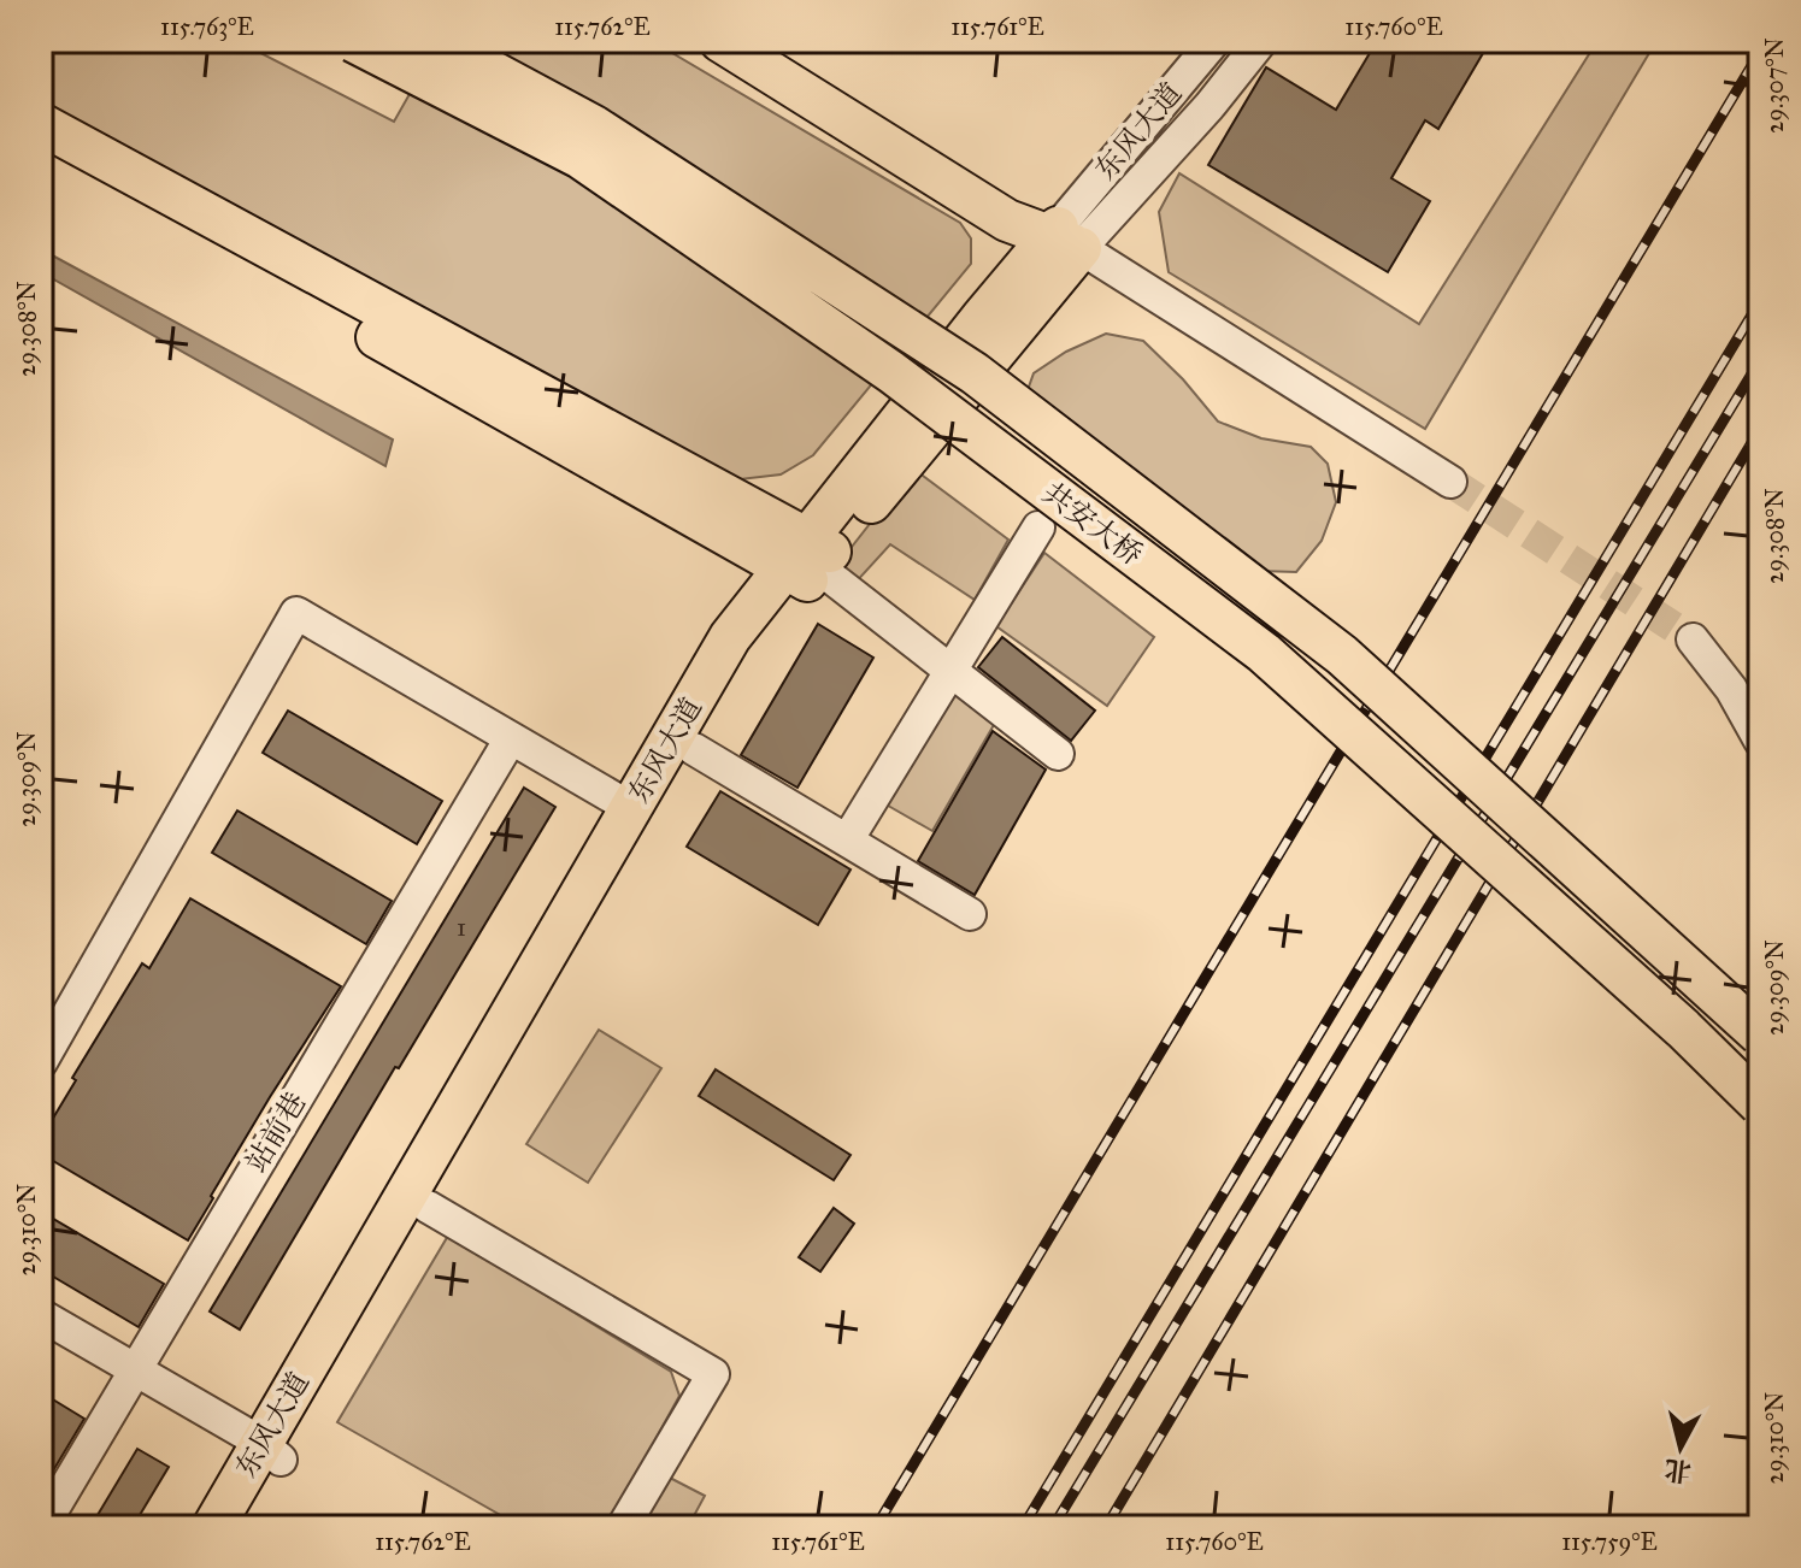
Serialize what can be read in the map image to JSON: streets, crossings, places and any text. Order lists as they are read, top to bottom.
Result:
{
  "streets": {
    "main road": ["东风大道", "共安大桥"],
    "street": ["站前巷"]
  },
  "house_numbers": ["1"],
  "north": "bottom",
  "coordinates": [
    "115.763°E",
    "115.762°E",
    "115.761°E",
    "115.760°E",
    "29.307°N",
    "29.308°N",
    "29.309°N",
    "29.310°N",
    "115.759°E"
  ]
}
